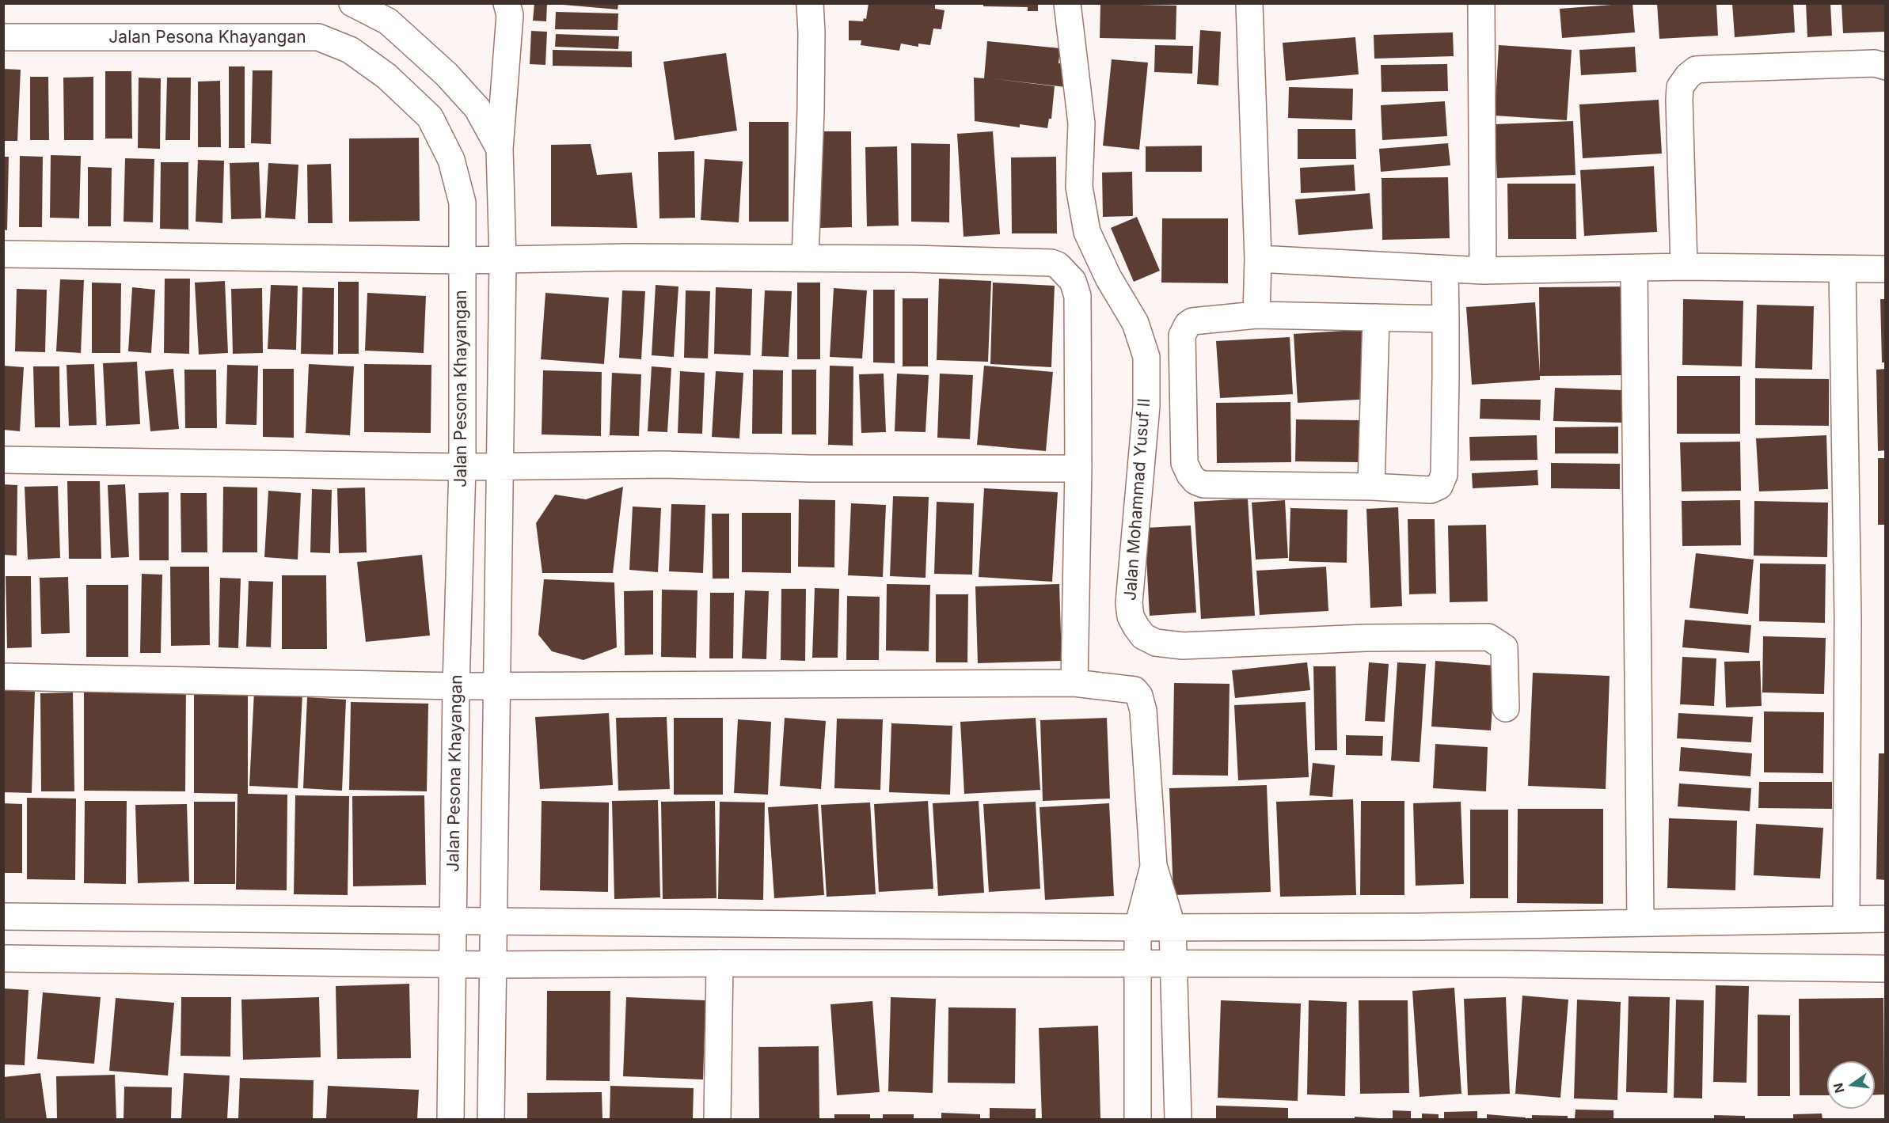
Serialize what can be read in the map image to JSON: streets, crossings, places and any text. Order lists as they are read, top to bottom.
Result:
{
  "streets": {
    "street": ["Jalan Pesona Khayangan", "Jalan Mohammad Yusuf II"]
  },
  "north": "left"
}
